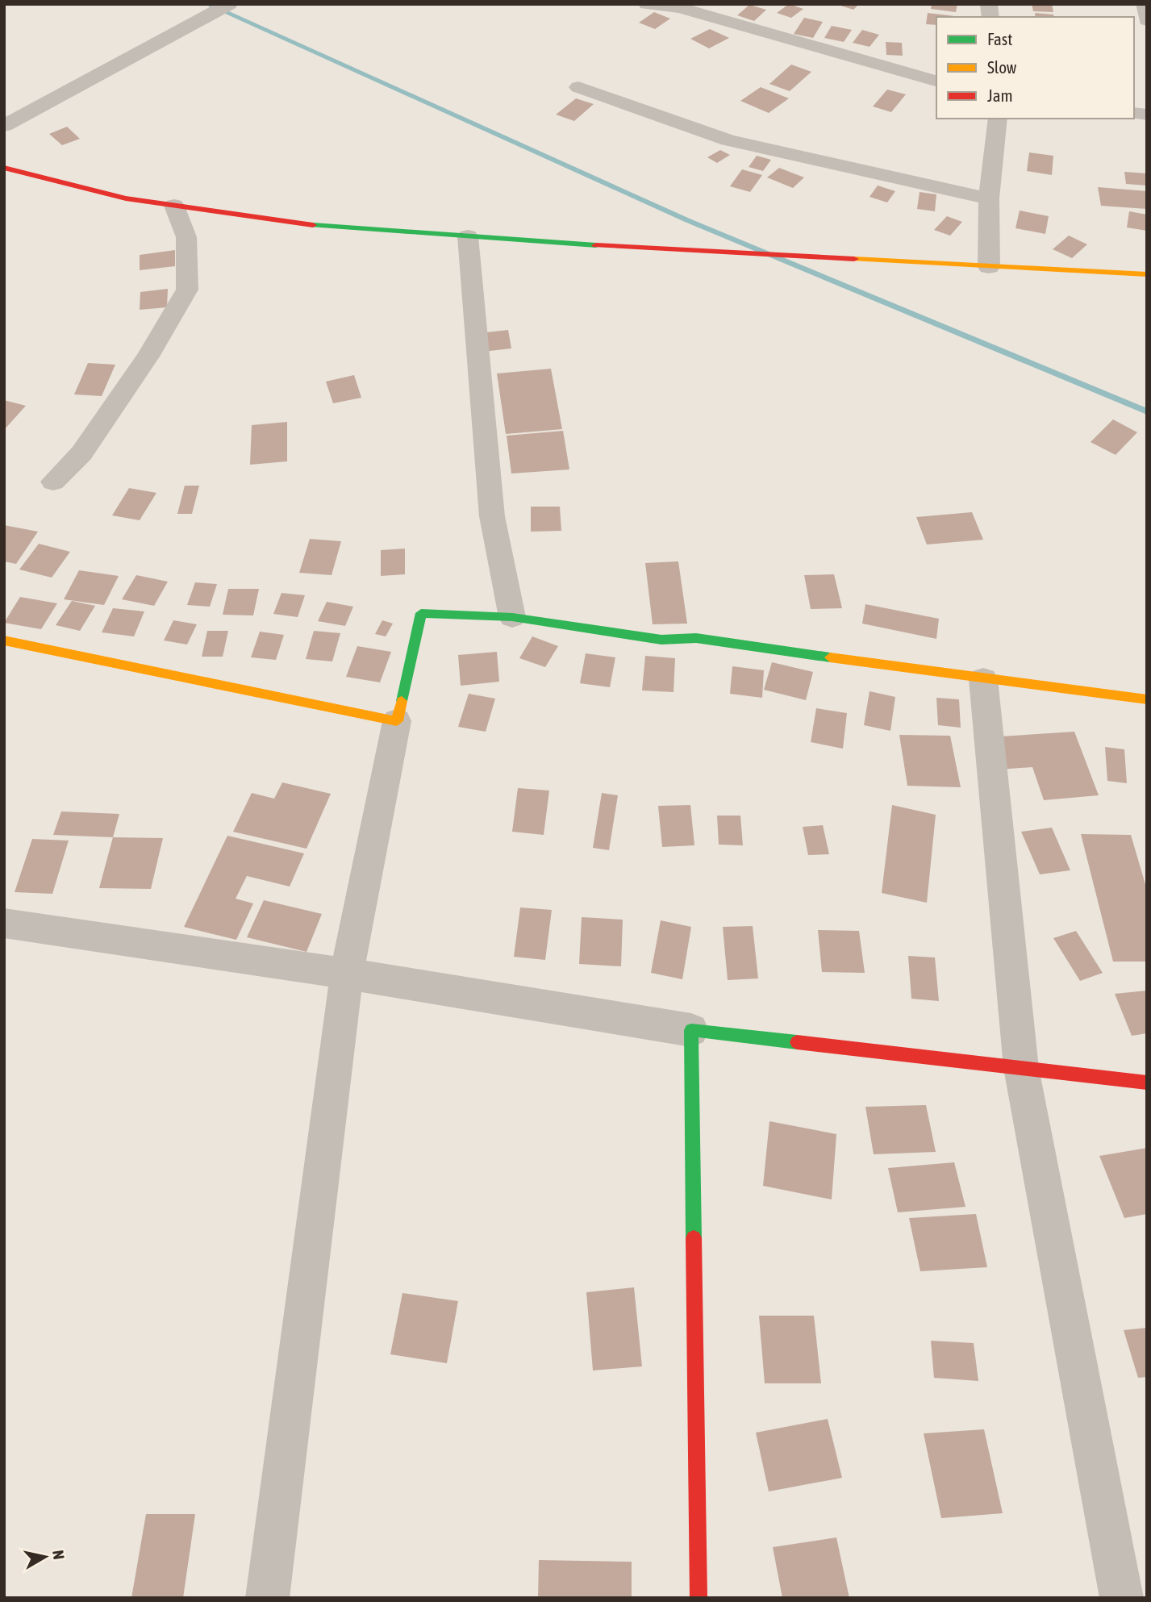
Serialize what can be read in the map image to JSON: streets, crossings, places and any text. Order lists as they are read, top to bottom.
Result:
{
  "legend": ["Fast", "Slow", "Jam"],
  "north": "right"
}
